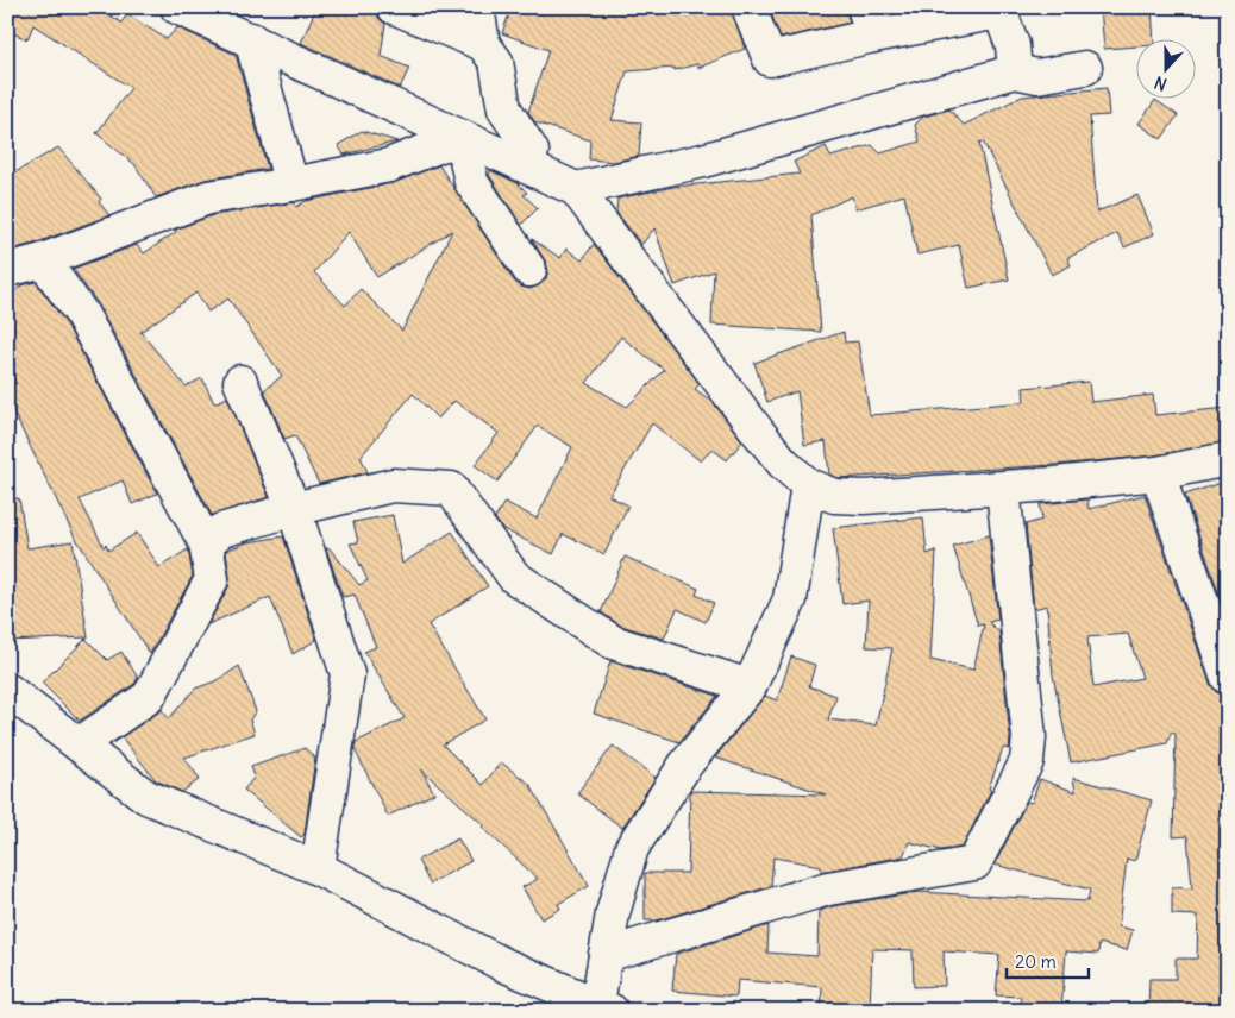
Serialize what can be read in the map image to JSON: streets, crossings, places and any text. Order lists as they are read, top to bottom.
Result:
{
  "scale_bar": "20 m",
  "north": "bottom"
}
